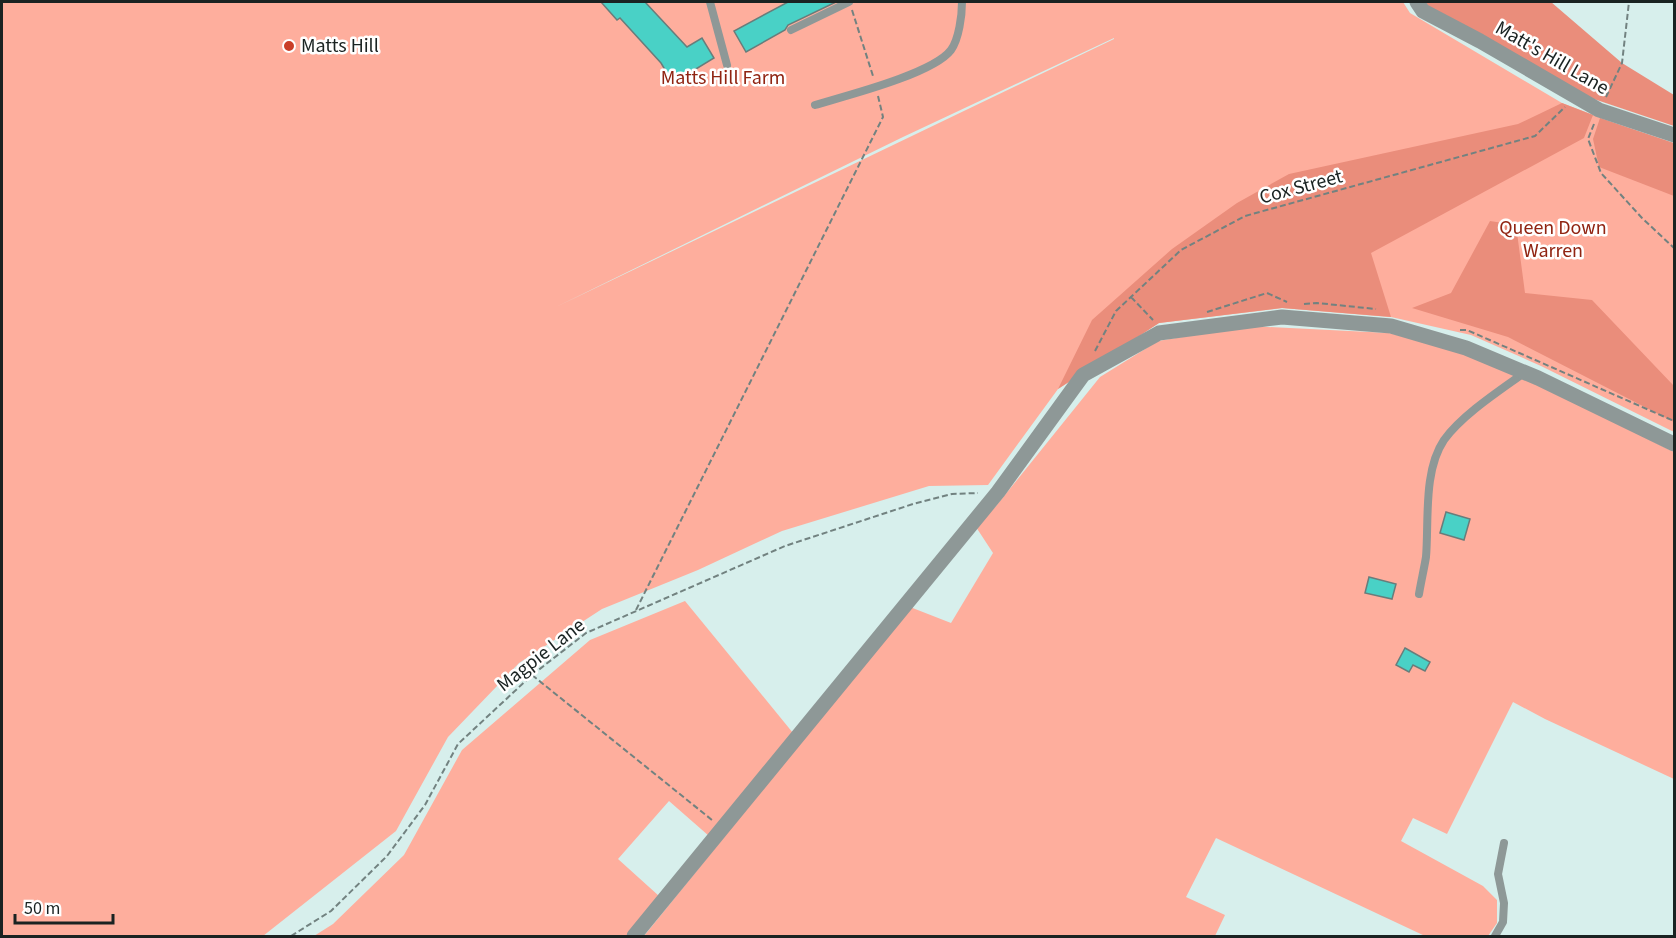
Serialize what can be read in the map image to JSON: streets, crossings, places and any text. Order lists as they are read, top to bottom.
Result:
{
  "streets": {
    "street": ["Matt's Hill Lane"],
    "path": ["Cox Street", "Magpie Lane"]
  },
  "crossings": [
    ["Matt's Hill Lane", "Cox Street"]
  ],
  "parks": ["Matts Hill Farm", "Queen Down Warren"],
  "places": ["Matts Hill"],
  "scale_bar": "50 m"
}
